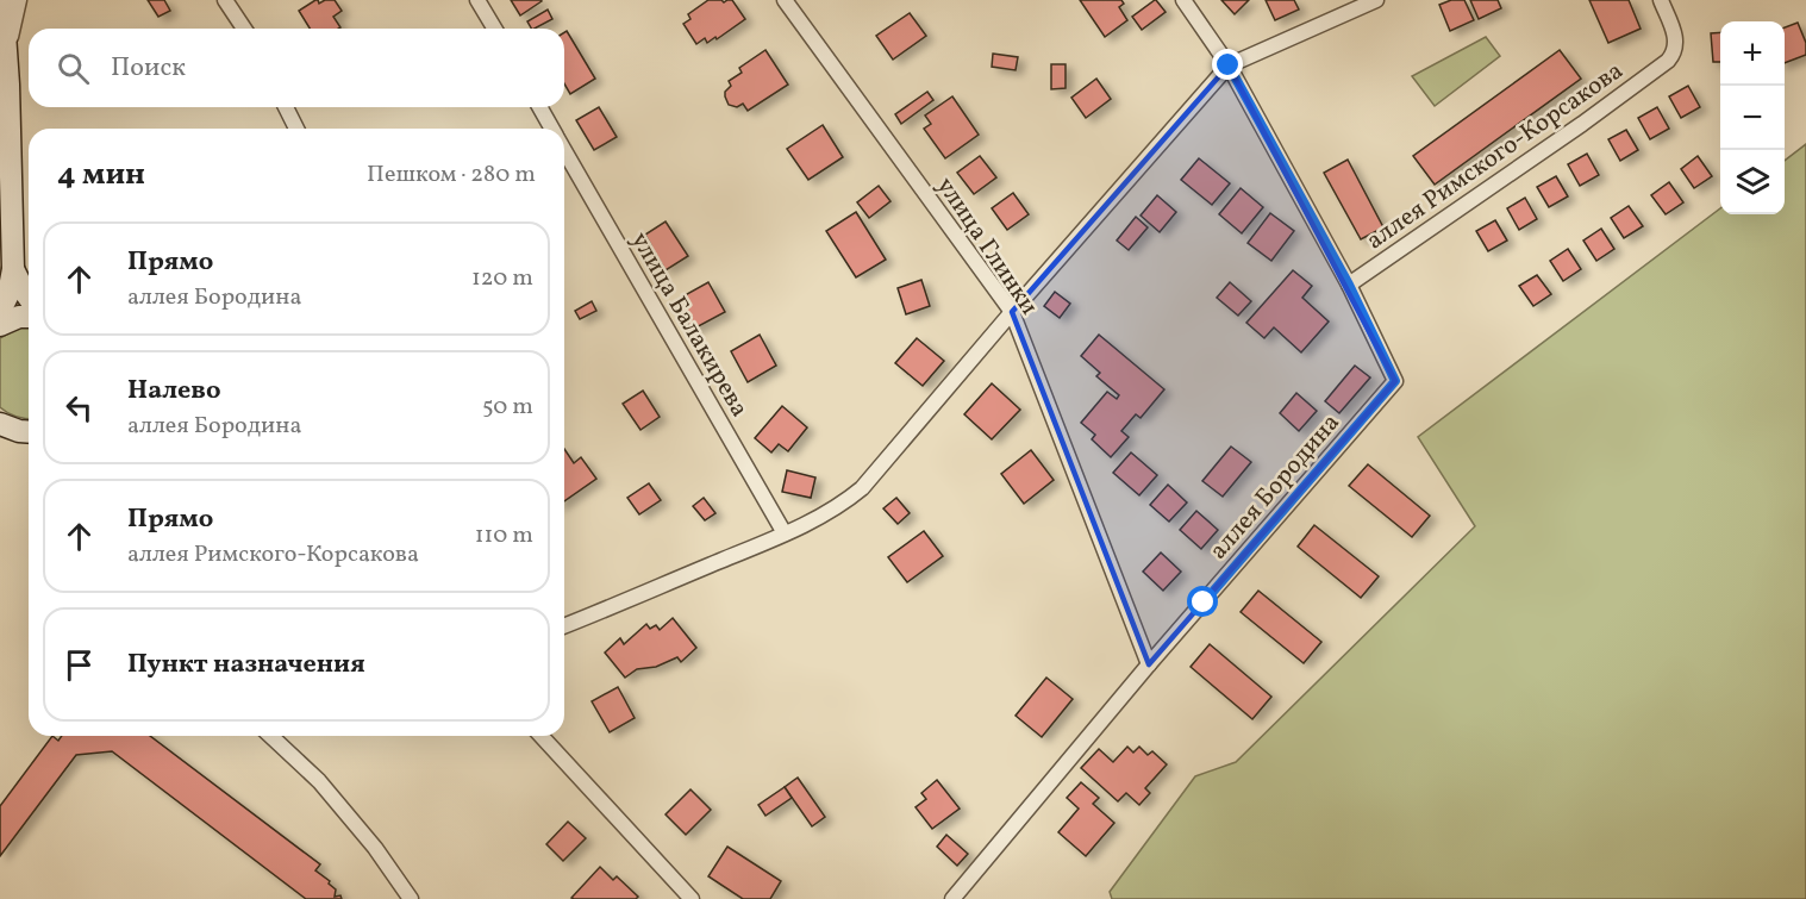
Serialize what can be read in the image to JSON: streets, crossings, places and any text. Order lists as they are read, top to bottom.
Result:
{
  "streets": {
    "street": [
      "аллея Римского-Корсакова",
      "улица Глинки",
      "улица Балакирева",
      "аллея Бородина"
    ]
  },
  "crossings": [
    ["аллея Римского-Корсакова", "аллея Бородина"],
    ["улица Глинки", "аллея Бородина"]
  ],
  "page": {
    "map_buttons": ["+", "−"],
    "search": "Поиск",
    "heading": ["4 мин", "Пешком · 280 m"],
    "list": [
      ["Прямо", "аллея Бородина", "120 m"],
      ["Налево", "аллея Бородина", "50 m"],
      ["Прямо", "аллея Римского-Корсакова", "110 m"],
      "Пункт назначения"
    ]
  }
}
